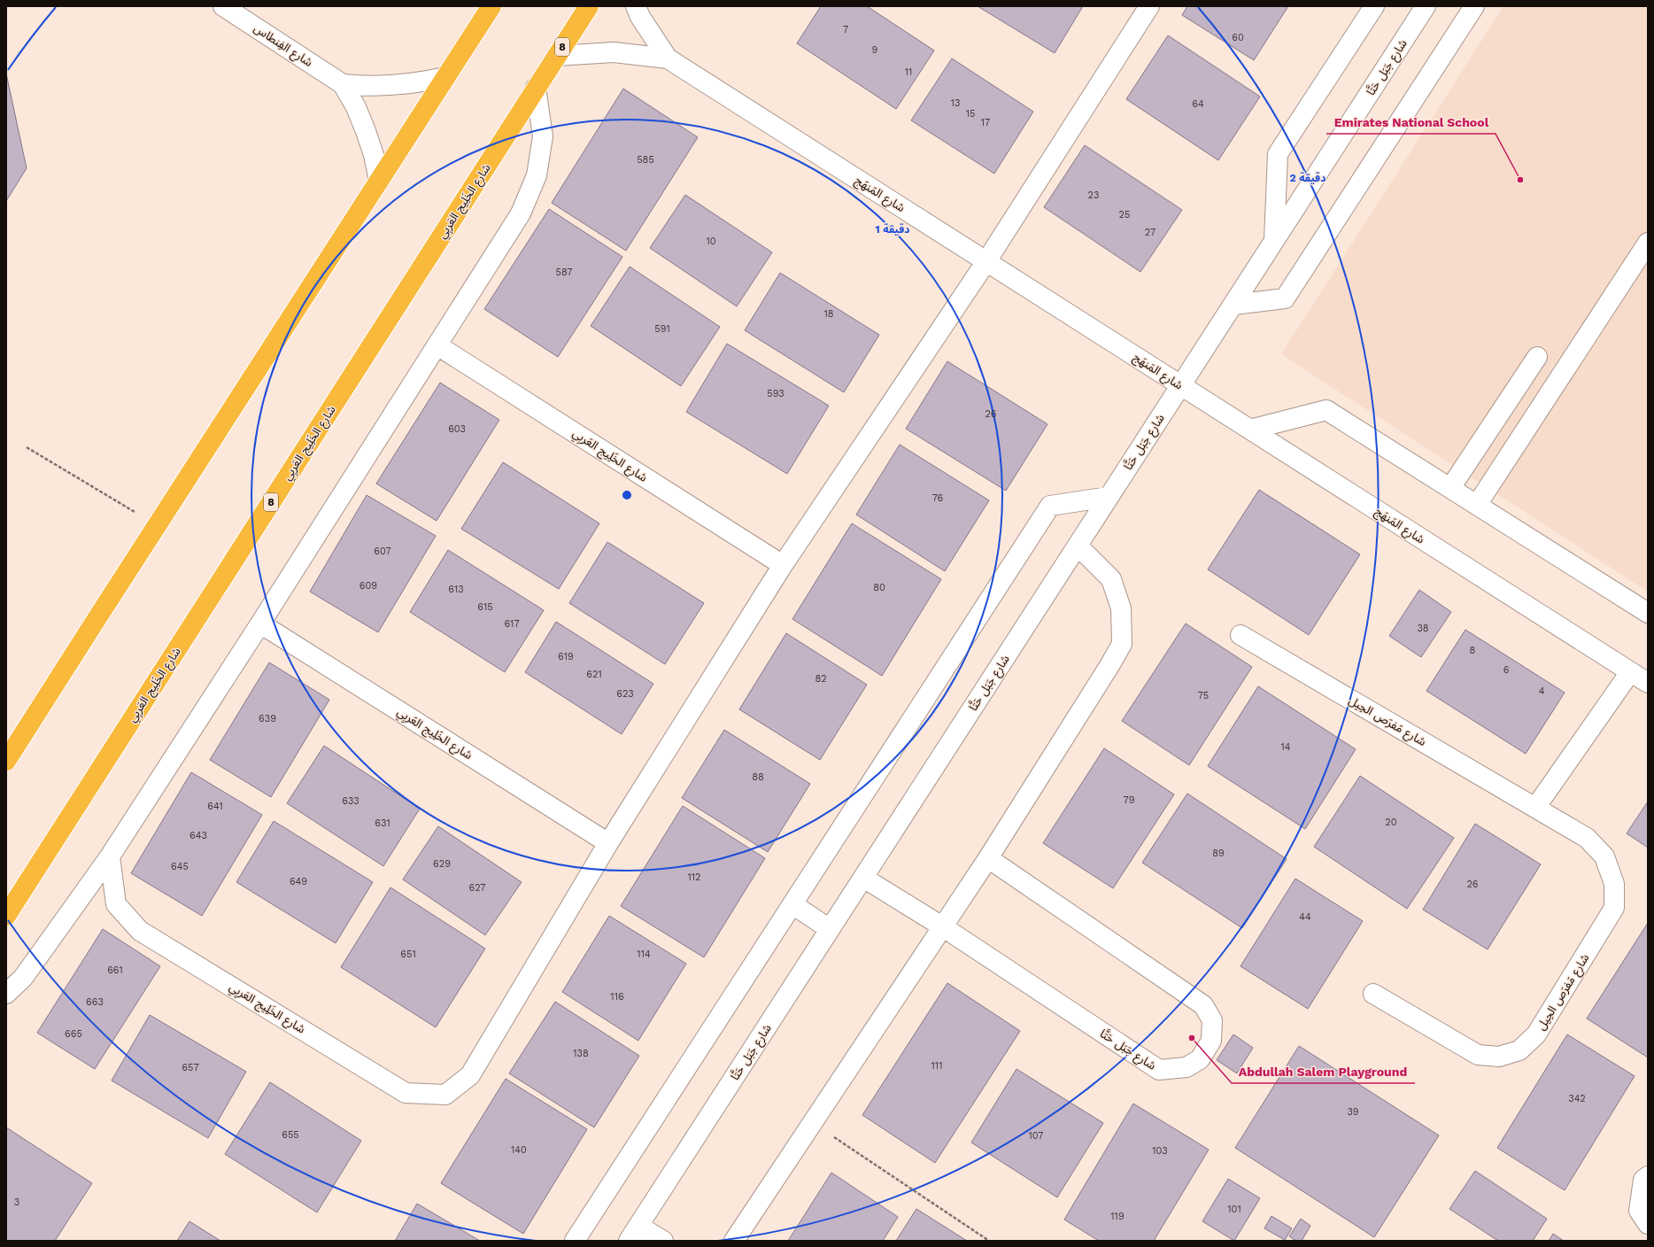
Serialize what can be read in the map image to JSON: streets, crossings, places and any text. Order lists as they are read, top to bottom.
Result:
{
  "streets": {
    "highway": ["8", "شارع الخَلِيج العَربِي"],
    "street": [
      "شارع الفِنطاس",
      "شارع جَبَل حَتَّا",
      "شارع المَنهَج",
      "شارع مَفرَص الحِيل"
    ]
  },
  "crossings": [
    ["شارع جَبَل حَتَّا", "شارع المَنهَج"],
    ["شارع المَنهَج", "شارع الخَلِيج العَربِي"]
  ],
  "places": ["Emirates National School", "Abdullah Salem Playground"],
  "house_numbers": [
    "7",
    "60",
    "9",
    "11",
    "13",
    "64",
    "15",
    "17",
    "585",
    "23",
    "25",
    "27",
    "10",
    "587",
    "18",
    "591",
    "593",
    "26",
    "603",
    "76",
    "607",
    "609",
    "80",
    "613",
    "615",
    "617",
    "38",
    "8",
    "619",
    "6",
    "621",
    "82",
    "4",
    "623",
    "75",
    "639",
    "14",
    "88",
    "79",
    "633",
    "641",
    "20",
    "631",
    "643",
    "89",
    "629",
    "645",
    "112",
    "649",
    "26",
    "627",
    "44",
    "651",
    "114",
    "661",
    "116",
    "663",
    "665",
    "138",
    "111",
    "657",
    "342",
    "39",
    "655",
    "107",
    "140",
    "103",
    "3",
    "101",
    "119"
  ],
  "rings": ["2 دقيقة", "1 دقيقة"]
}
